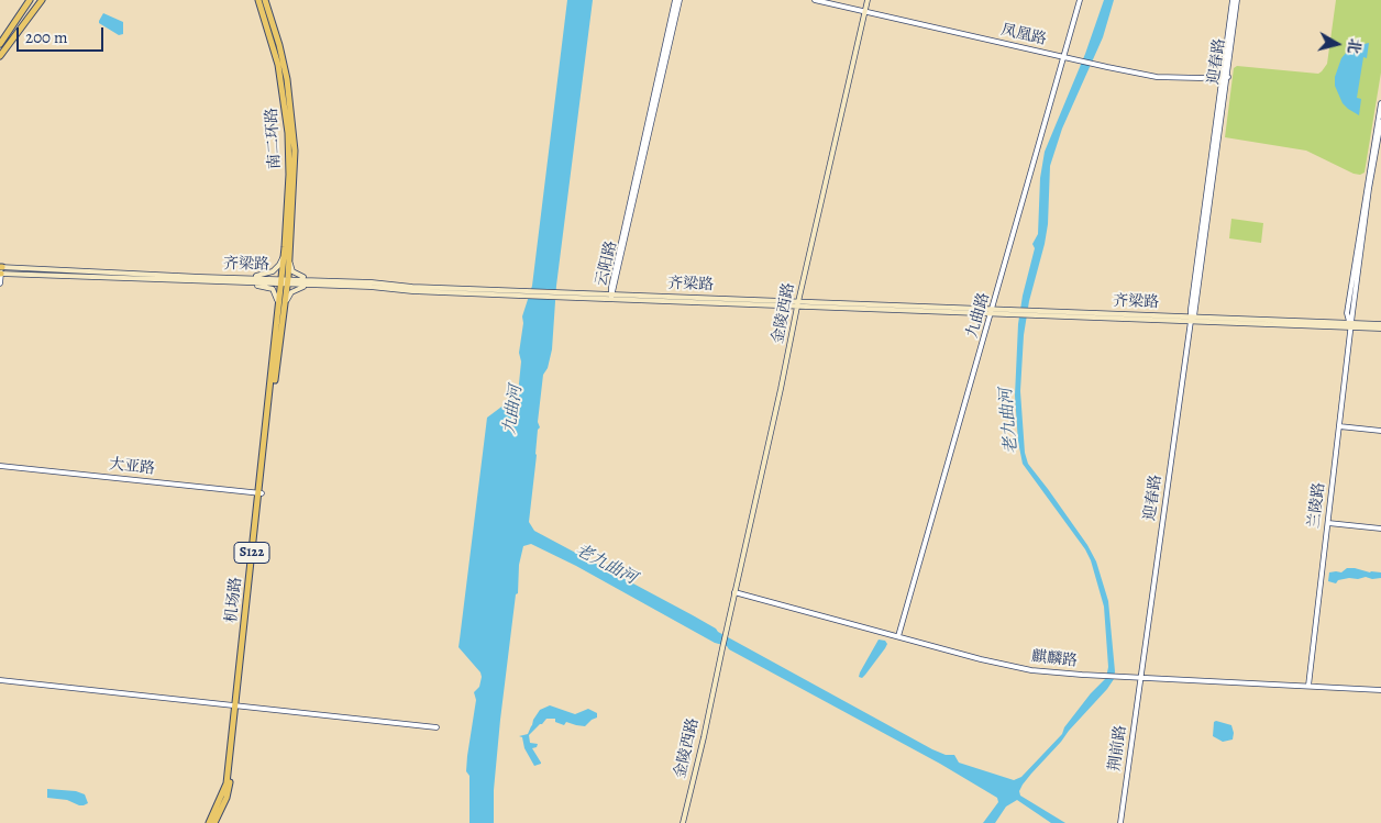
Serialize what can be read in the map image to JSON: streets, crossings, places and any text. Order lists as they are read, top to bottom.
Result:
{
  "streets": {
    "main road": [
      "南二环路",
      "齐梁路",
      "金陵西路",
      "S122",
      "机场路"
    ],
    "street": [
      "凤凰路",
      "迎春路",
      "云阳路",
      "九曲路",
      "大亚路",
      "兰陵路",
      "麒麟路",
      "荆前路"
    ]
  },
  "crossings": [
    ["凤凰路", "迎春路"],
    ["凤凰路", "金陵西路"],
    ["凤凰路", "九曲路"],
    ["迎春路", "齐梁路"],
    ["迎春路", "麒麟路"],
    ["迎春路", "荆前路"],
    ["南二环路", "齐梁路"],
    ["南二环路", "机场路"],
    ["云阳路", "齐梁路"],
    ["齐梁路", "金陵西路"],
    ["齐梁路", "九曲路"],
    ["齐梁路", "兰陵路"],
    ["齐梁路", "机场路"],
    ["金陵西路", "麒麟路"],
    ["九曲路", "麒麟路"],
    ["大亚路", "机场路"],
    ["兰陵路", "麒麟路"],
    ["麒麟路", "荆前路"]
  ],
  "water": ["九曲河", "老九曲河"],
  "scale_bar": "200 m",
  "north": "right"
}
